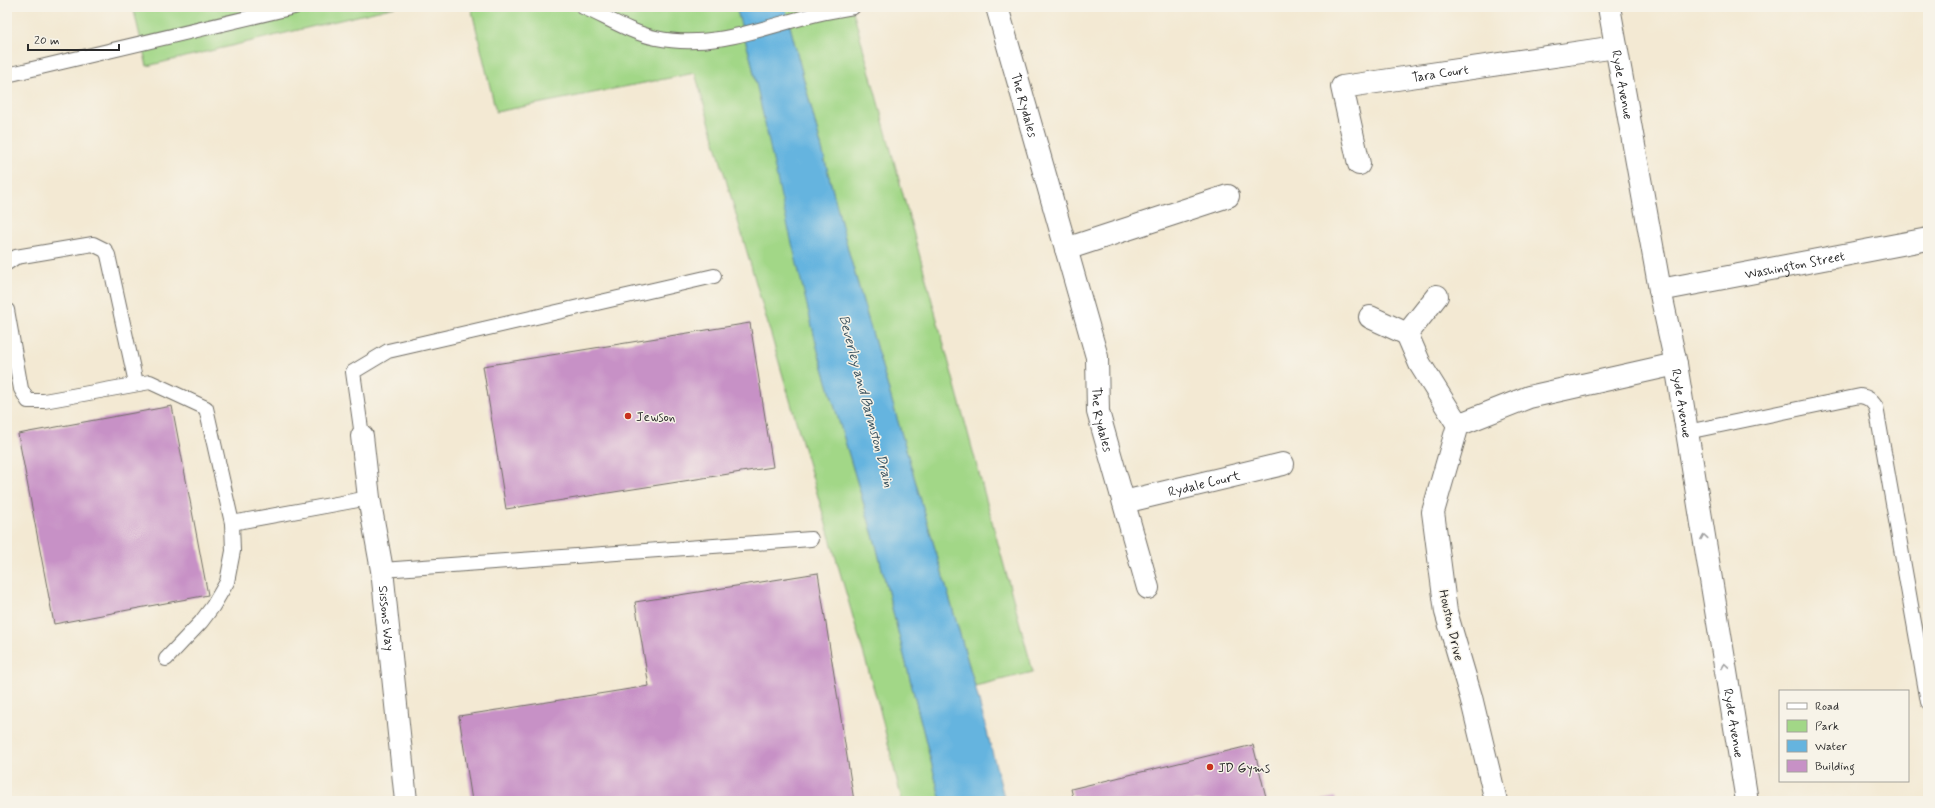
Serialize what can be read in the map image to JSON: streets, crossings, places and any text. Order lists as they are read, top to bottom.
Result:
{
  "streets": {
    "street": [
      "Tara Court",
      "Ryde Avenue",
      "The Rydales",
      "Washington Street",
      "Rydale Court",
      "Sissons Way",
      "Houston Drive"
    ]
  },
  "crossings": [
    ["Tara Court", "Ryde Avenue"],
    ["Ryde Avenue", "Washington Street"],
    ["The Rydales", "Rydale Court"]
  ],
  "one_way": ["Ryde Avenue"],
  "water": ["Beverley and Barmston Drain"],
  "places": ["Jewson", "JD Gyms"],
  "legend": [
    "Road",
    "Park",
    "Water",
    "Building"
  ],
  "scale_bar": "20 m"
}
